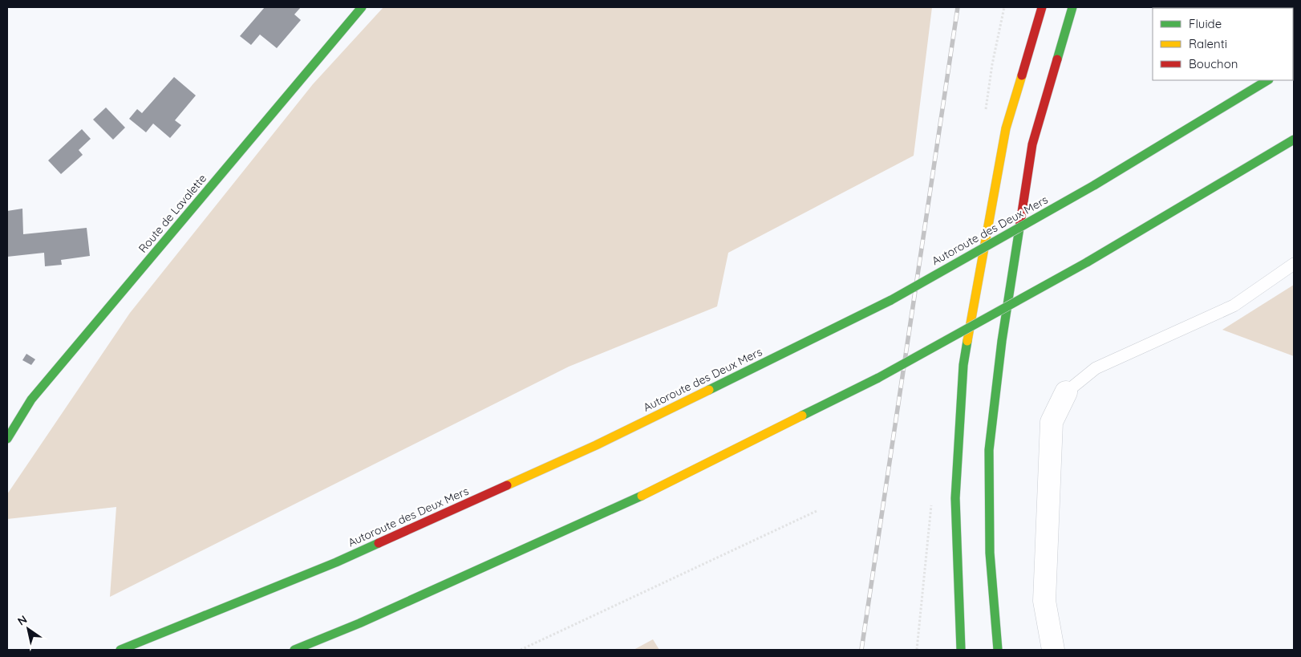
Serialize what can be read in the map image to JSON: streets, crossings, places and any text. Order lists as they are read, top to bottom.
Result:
{
  "streets": {
    "main road": ["Route de Lavalette", "Autoroute des Deux Mers"]
  },
  "legend": ["Fluide", "Ralenti", "Bouchon"],
  "north": "top left"
}
